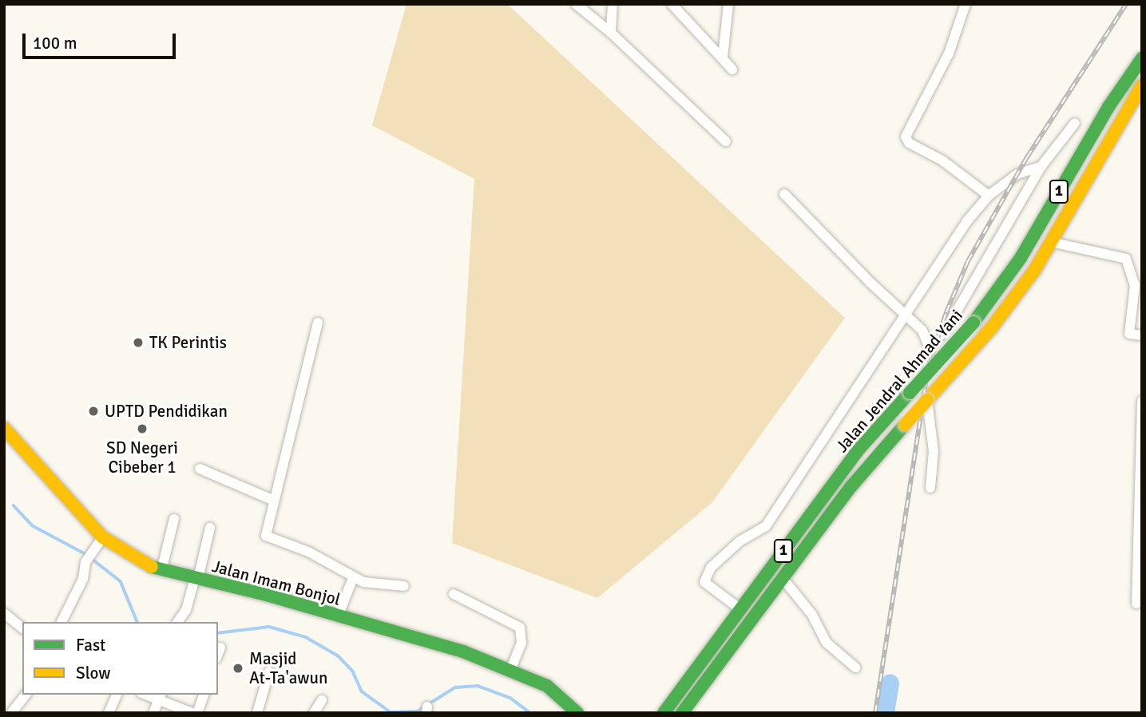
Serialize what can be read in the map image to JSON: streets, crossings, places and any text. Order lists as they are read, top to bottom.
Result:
{
  "streets": {
    "main road": ["1", "Jalan Jendral Ahmad Yani", "Jalan Imam Bonjol"]
  },
  "places": [
    "TK Perintis",
    "UPTD Pendidikan",
    "SD Negeri Cibeber 1",
    "Masjid At-Ta'awun"
  ],
  "legend": ["Fast", "Slow"],
  "scale_bar": "100 m"
}
